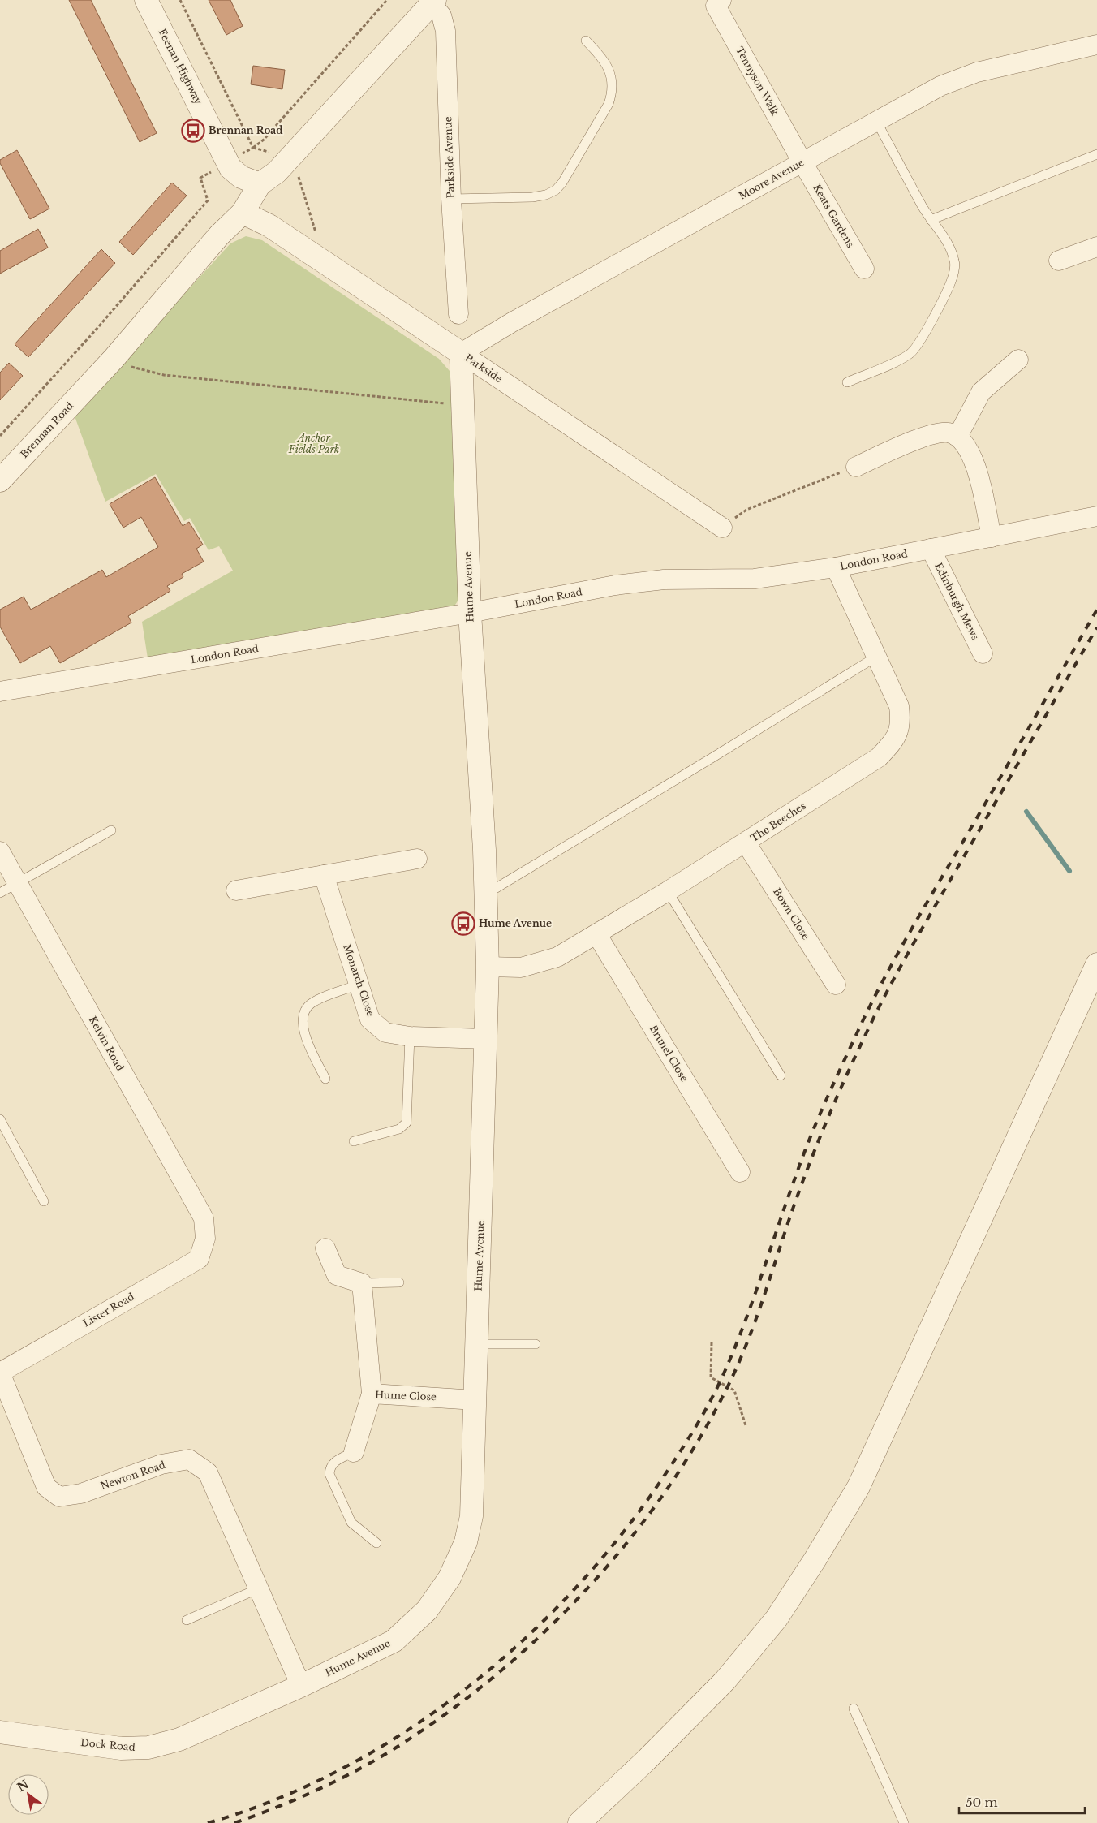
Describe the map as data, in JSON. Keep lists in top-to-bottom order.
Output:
{
  "streets": {
    "street": [
      "Feenan Highway",
      "Tennyson Walk",
      "Parkside Avenue",
      "Moore Avenue",
      "Keats Gardens",
      "Parkside",
      "Brennan Road",
      "London Road",
      "Hume Avenue",
      "Edinburgh Mews",
      "The Beeches",
      "Bown Close",
      "Monarch Close",
      "Kelvin Road",
      "Brunel Close",
      "Lister Road",
      "Hume Close",
      "Newton Road",
      "Dock Road"
    ]
  },
  "crossings": [
    ["Feenan Highway", "Brennan Road"],
    ["Tennyson Walk", "Moore Avenue"],
    ["Tennyson Walk", "Keats Gardens"],
    ["Parkside Avenue", "Brennan Road"],
    ["Moore Avenue", "Keats Gardens"],
    ["Moore Avenue", "Parkside"],
    ["Moore Avenue", "Hume Avenue"],
    ["Parkside", "Brennan Road"],
    ["Parkside", "Hume Avenue"],
    ["London Road", "Hume Avenue"],
    ["London Road", "Edinburgh Mews"],
    ["London Road", "The Beeches"],
    ["Hume Avenue", "The Beeches"],
    ["Hume Avenue", "Monarch Close"],
    ["Hume Avenue", "Hume Close"],
    ["Hume Avenue", "Newton Road"],
    ["Hume Avenue", "Dock Road"],
    ["The Beeches", "Bown Close"],
    ["The Beeches", "Brunel Close"],
    ["Kelvin Road", "Lister Road"],
    ["Lister Road", "Newton Road"],
    ["Newton Road", "Dock Road"]
  ],
  "parks": ["Anchor Fields Park"],
  "places": {
    "bus stop": ["Brennan Road", "Hume Avenue"]
  },
  "scale_bar": "50 m",
  "north": "top left"
}
